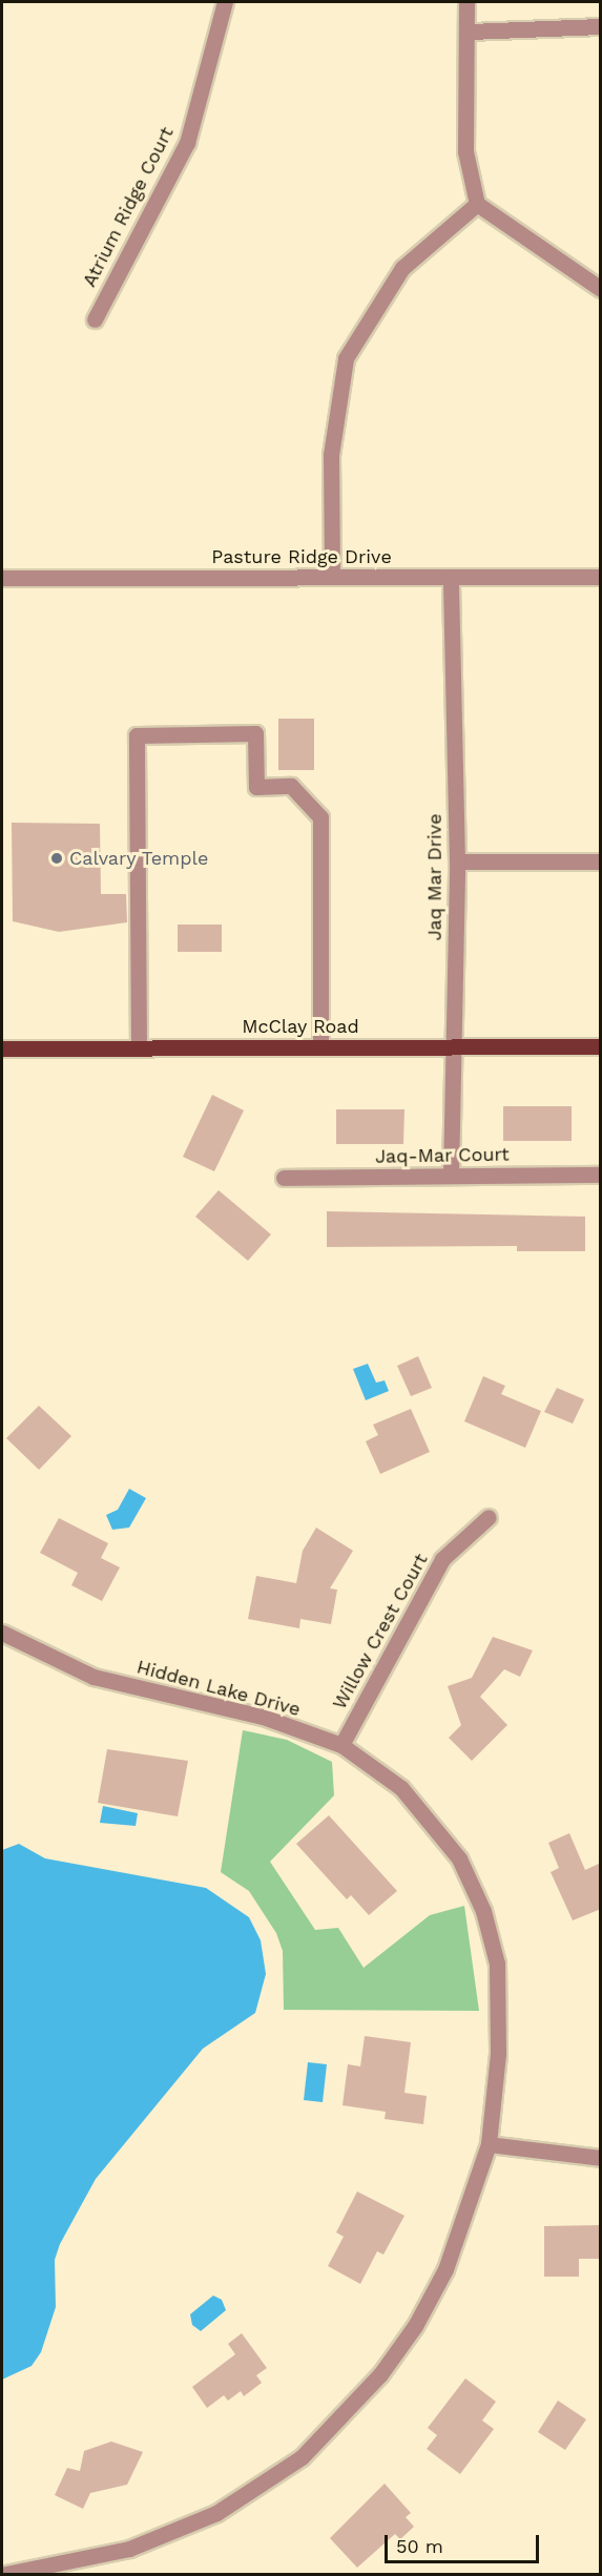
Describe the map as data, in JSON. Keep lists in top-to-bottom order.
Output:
{
  "streets": {
    "main road": ["McClay Road"],
    "street": [
      "Atrium Ridge Court",
      "Pasture Ridge Drive",
      "Jaq Mar Drive",
      "Jaq-Mar Court",
      "Willow Crest Court",
      "Hidden Lake Drive"
    ]
  },
  "crossings": [
    ["Pasture Ridge Drive", "Jaq Mar Drive"],
    ["Jaq Mar Drive", "McClay Road"],
    ["Jaq Mar Drive", "Jaq-Mar Court"],
    ["Willow Crest Court", "Hidden Lake Drive"]
  ],
  "places": ["Calvary Temple"],
  "scale_bar": "50 m"
}
